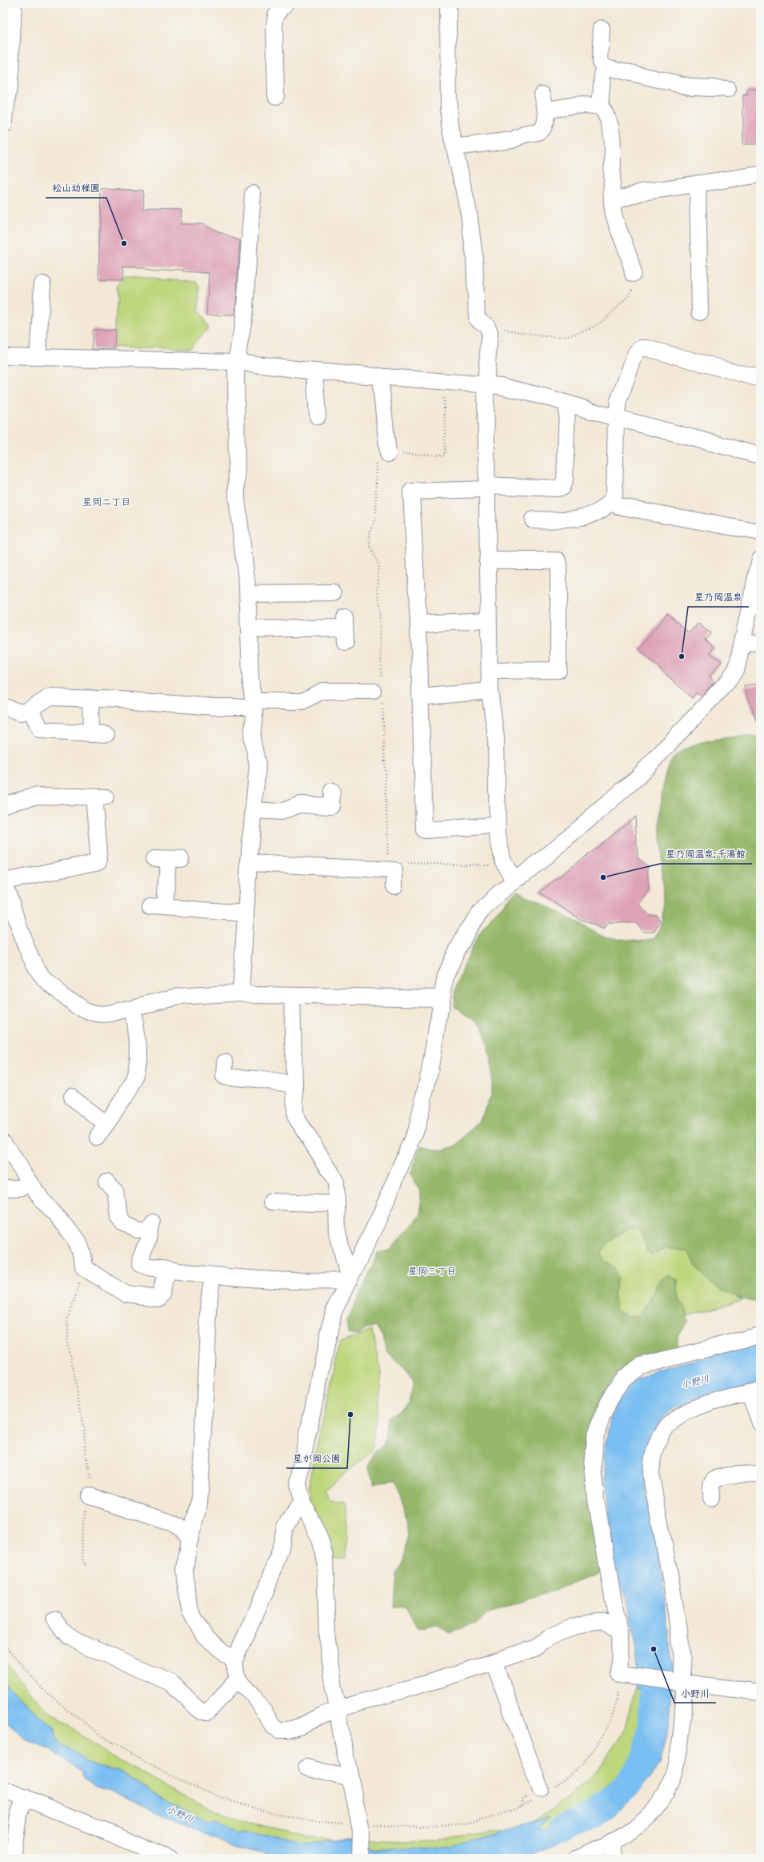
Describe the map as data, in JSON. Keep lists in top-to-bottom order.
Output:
{
  "districts": ["星岡二丁目", "星岡三丁目"],
  "water": ["小野川"],
  "places": [
    "松山幼稚園",
    "星乃岡温泉",
    "星乃岡温泉;千湯館",
    "星が岡公園",
    "小野川"
  ]
}
